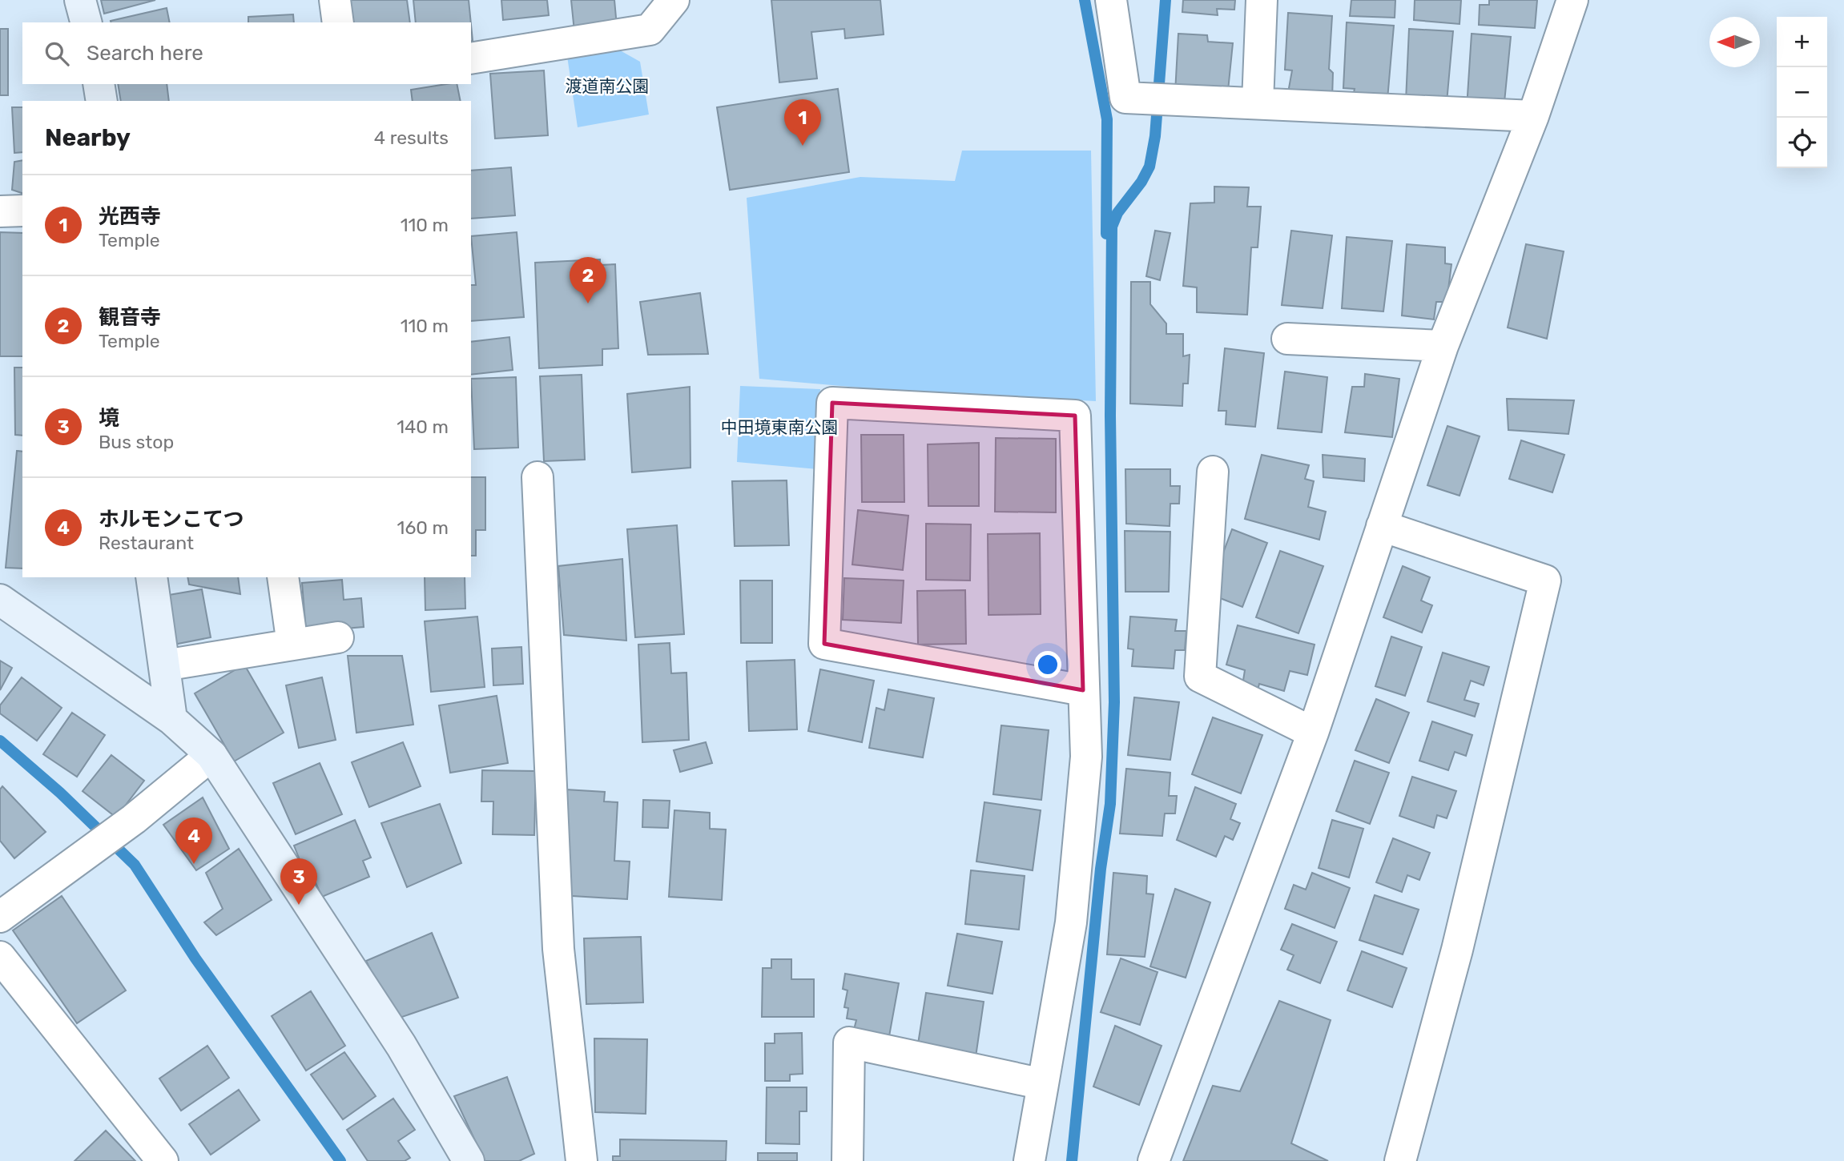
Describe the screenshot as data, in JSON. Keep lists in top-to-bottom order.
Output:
{
  "parks": ["渡道南公園", "中田境東南公園"],
  "north": "left",
  "page": {
    "map_buttons": ["+", "−"],
    "search": "Search here",
    "pins": [
      "1",
      "2",
      "4",
      "3"
    ],
    "heading": ["Nearby", "4 results"],
    "list": [
      {
        "mark": "1",
        "name": "光西寺",
        "note": "Temple",
        "value": "110 m"
      },
      {
        "mark": "2",
        "name": "観音寺",
        "note": "Temple",
        "value": "110 m"
      },
      {
        "mark": "3",
        "name": "境",
        "note": "Bus stop",
        "value": "140 m"
      },
      {
        "mark": "4",
        "name": "ホルモンこてつ",
        "note": "Restaurant",
        "value": "160 m"
      }
    ]
  }
}
